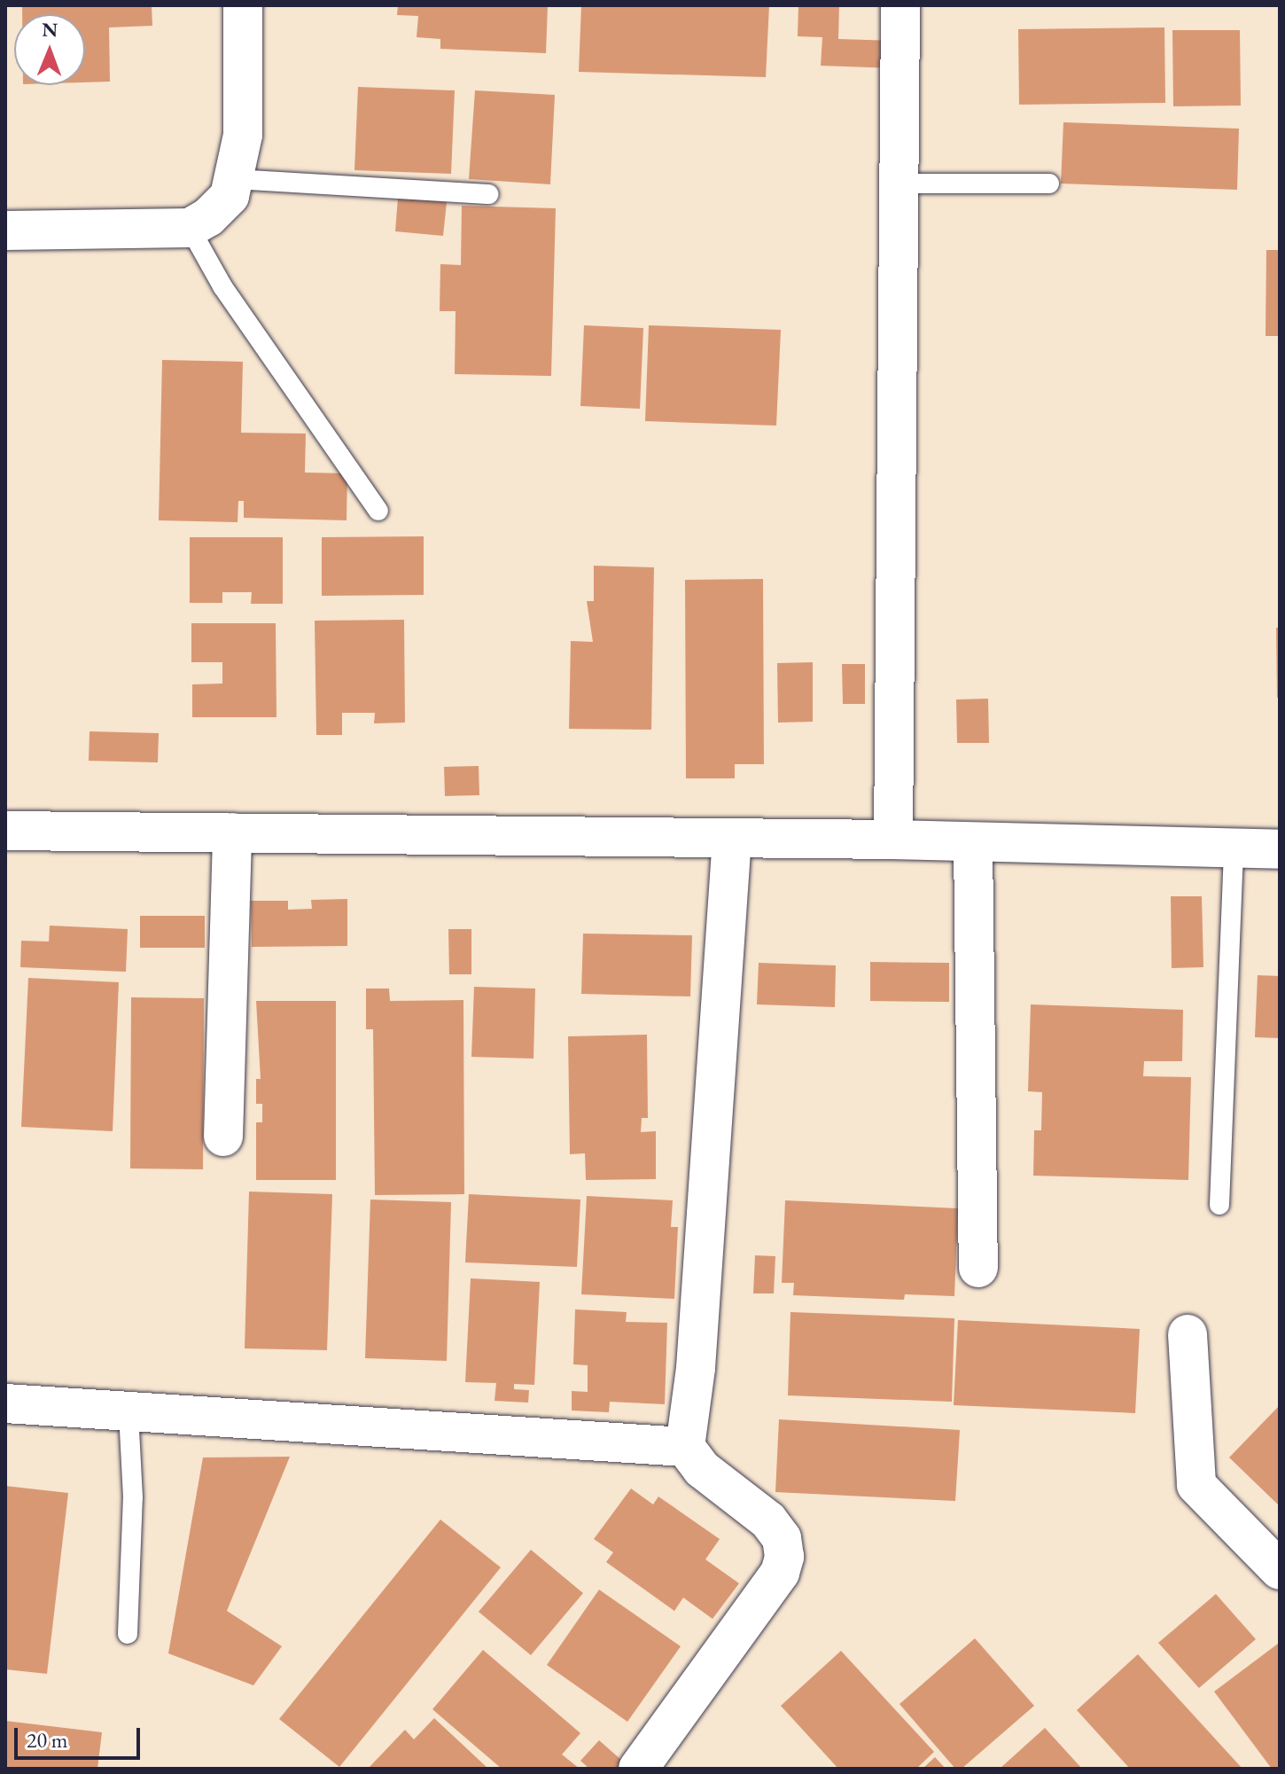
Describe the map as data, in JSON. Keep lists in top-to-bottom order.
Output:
{
  "scale_bar": "20 m",
  "north": "top"
}
